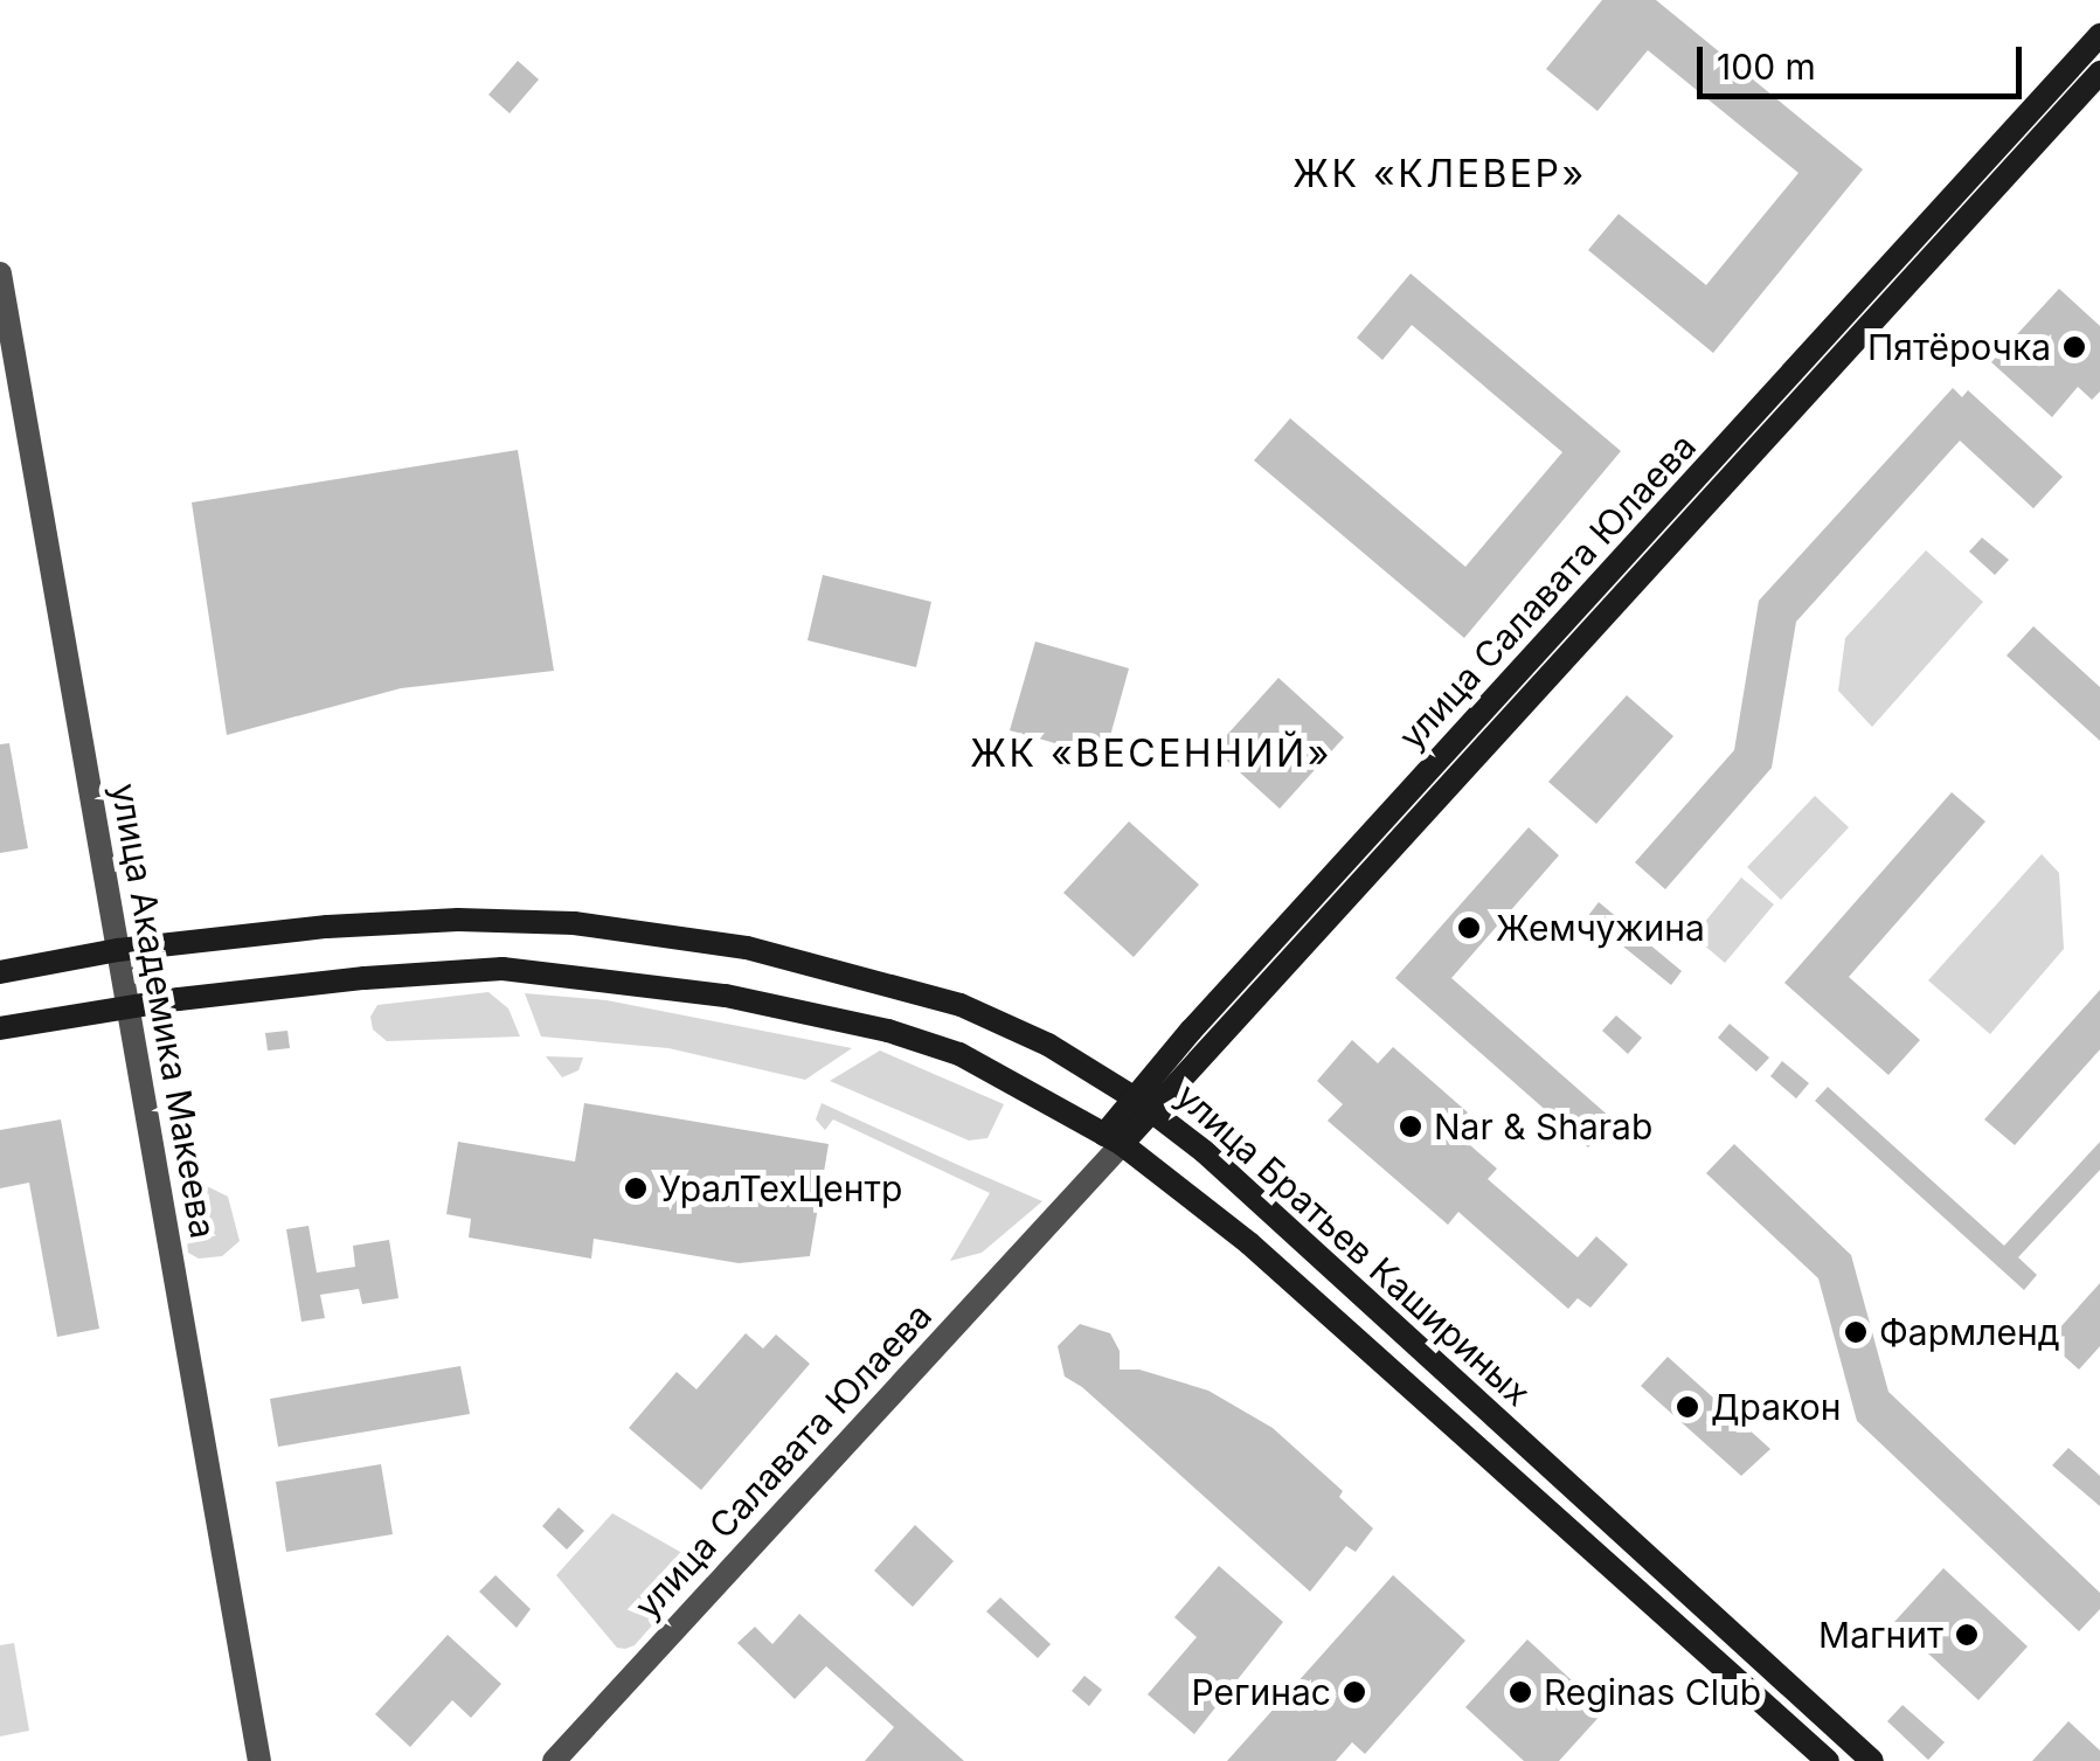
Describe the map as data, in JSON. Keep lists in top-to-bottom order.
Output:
{
  "streets": {
    "main road": ["улица Салавата Юлаева", "улица Братьев Кашириных"],
    "street": ["улица Академика Макеева"]
  },
  "crossings": [
    ["улица Салавата Юлаева", "улица Братьев Кашириных"],
    ["улица Академика Макеева", "улица Братьев Кашириных"]
  ],
  "districts": ["ЖК «КЛЕВЕР»", "ЖК «ВЕСЕННИЙ»"],
  "places": [
    "Пятёрочка",
    "Жемчужина",
    "Nar & Sharab",
    "УралТехЦентр",
    "Фармленд",
    "Дракон",
    "Магнит",
    "Регинас",
    "Reginas Club"
  ],
  "scale_bar": "100 m"
}
